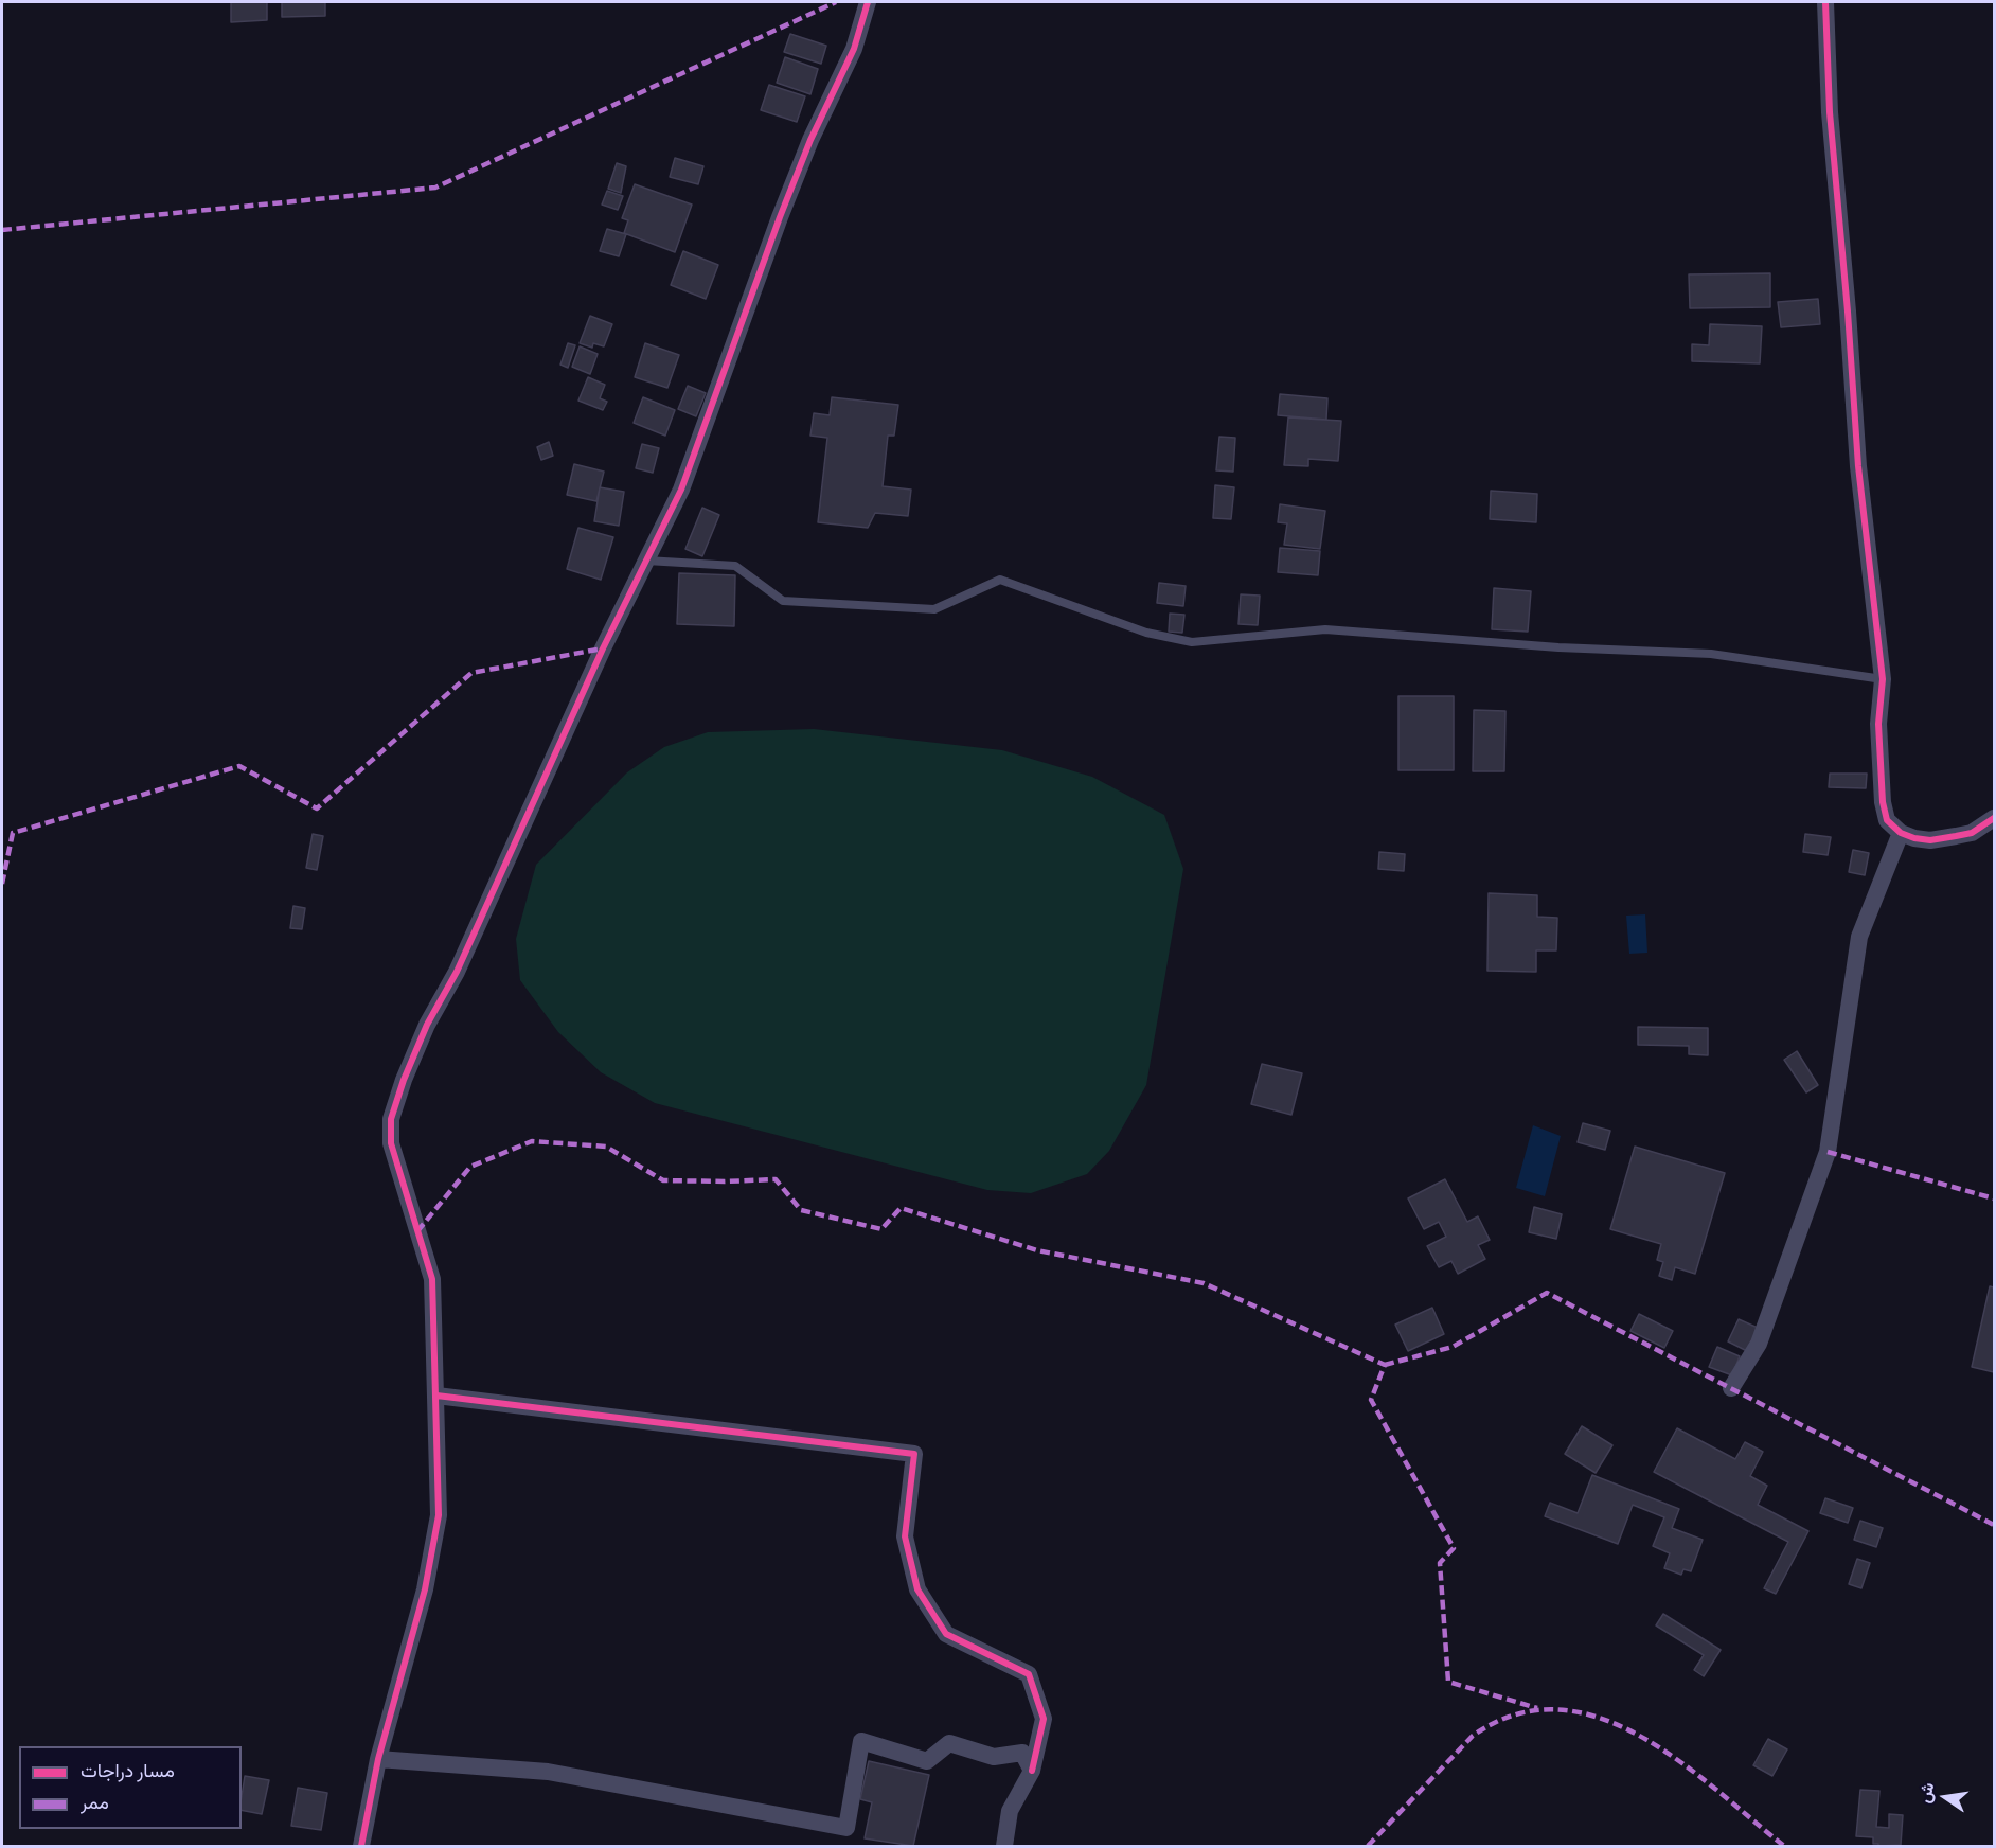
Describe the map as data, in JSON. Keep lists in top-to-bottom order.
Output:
{
  "legend": ["مسار دراجات", "ممر"],
  "north": "left"
}
